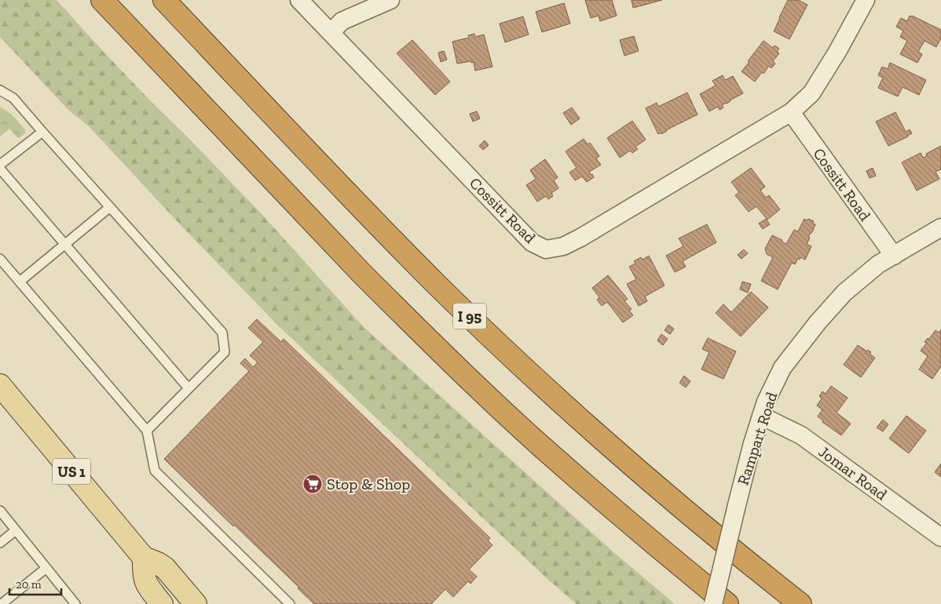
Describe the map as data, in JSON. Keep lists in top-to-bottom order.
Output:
{
  "streets": {
    "highway": ["I 95"],
    "main road": ["US 1"],
    "street": ["Cossitt Road", "Rampart Road", "Jomar Road"]
  },
  "crossings": [
    ["Cossitt Road", "Rampart Road"],
    ["Rampart Road", "Jomar Road"]
  ],
  "places": {
    "supermarket": ["Stop & Shop"]
  },
  "scale_bar": "20 m"
}
